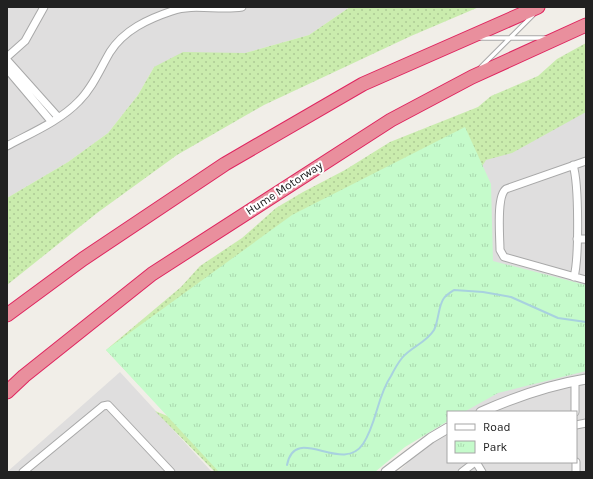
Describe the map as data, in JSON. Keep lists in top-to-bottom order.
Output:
{
  "streets": {
    "highway": ["Hume Motorway"]
  },
  "legend": ["Road", "Park"]
}
